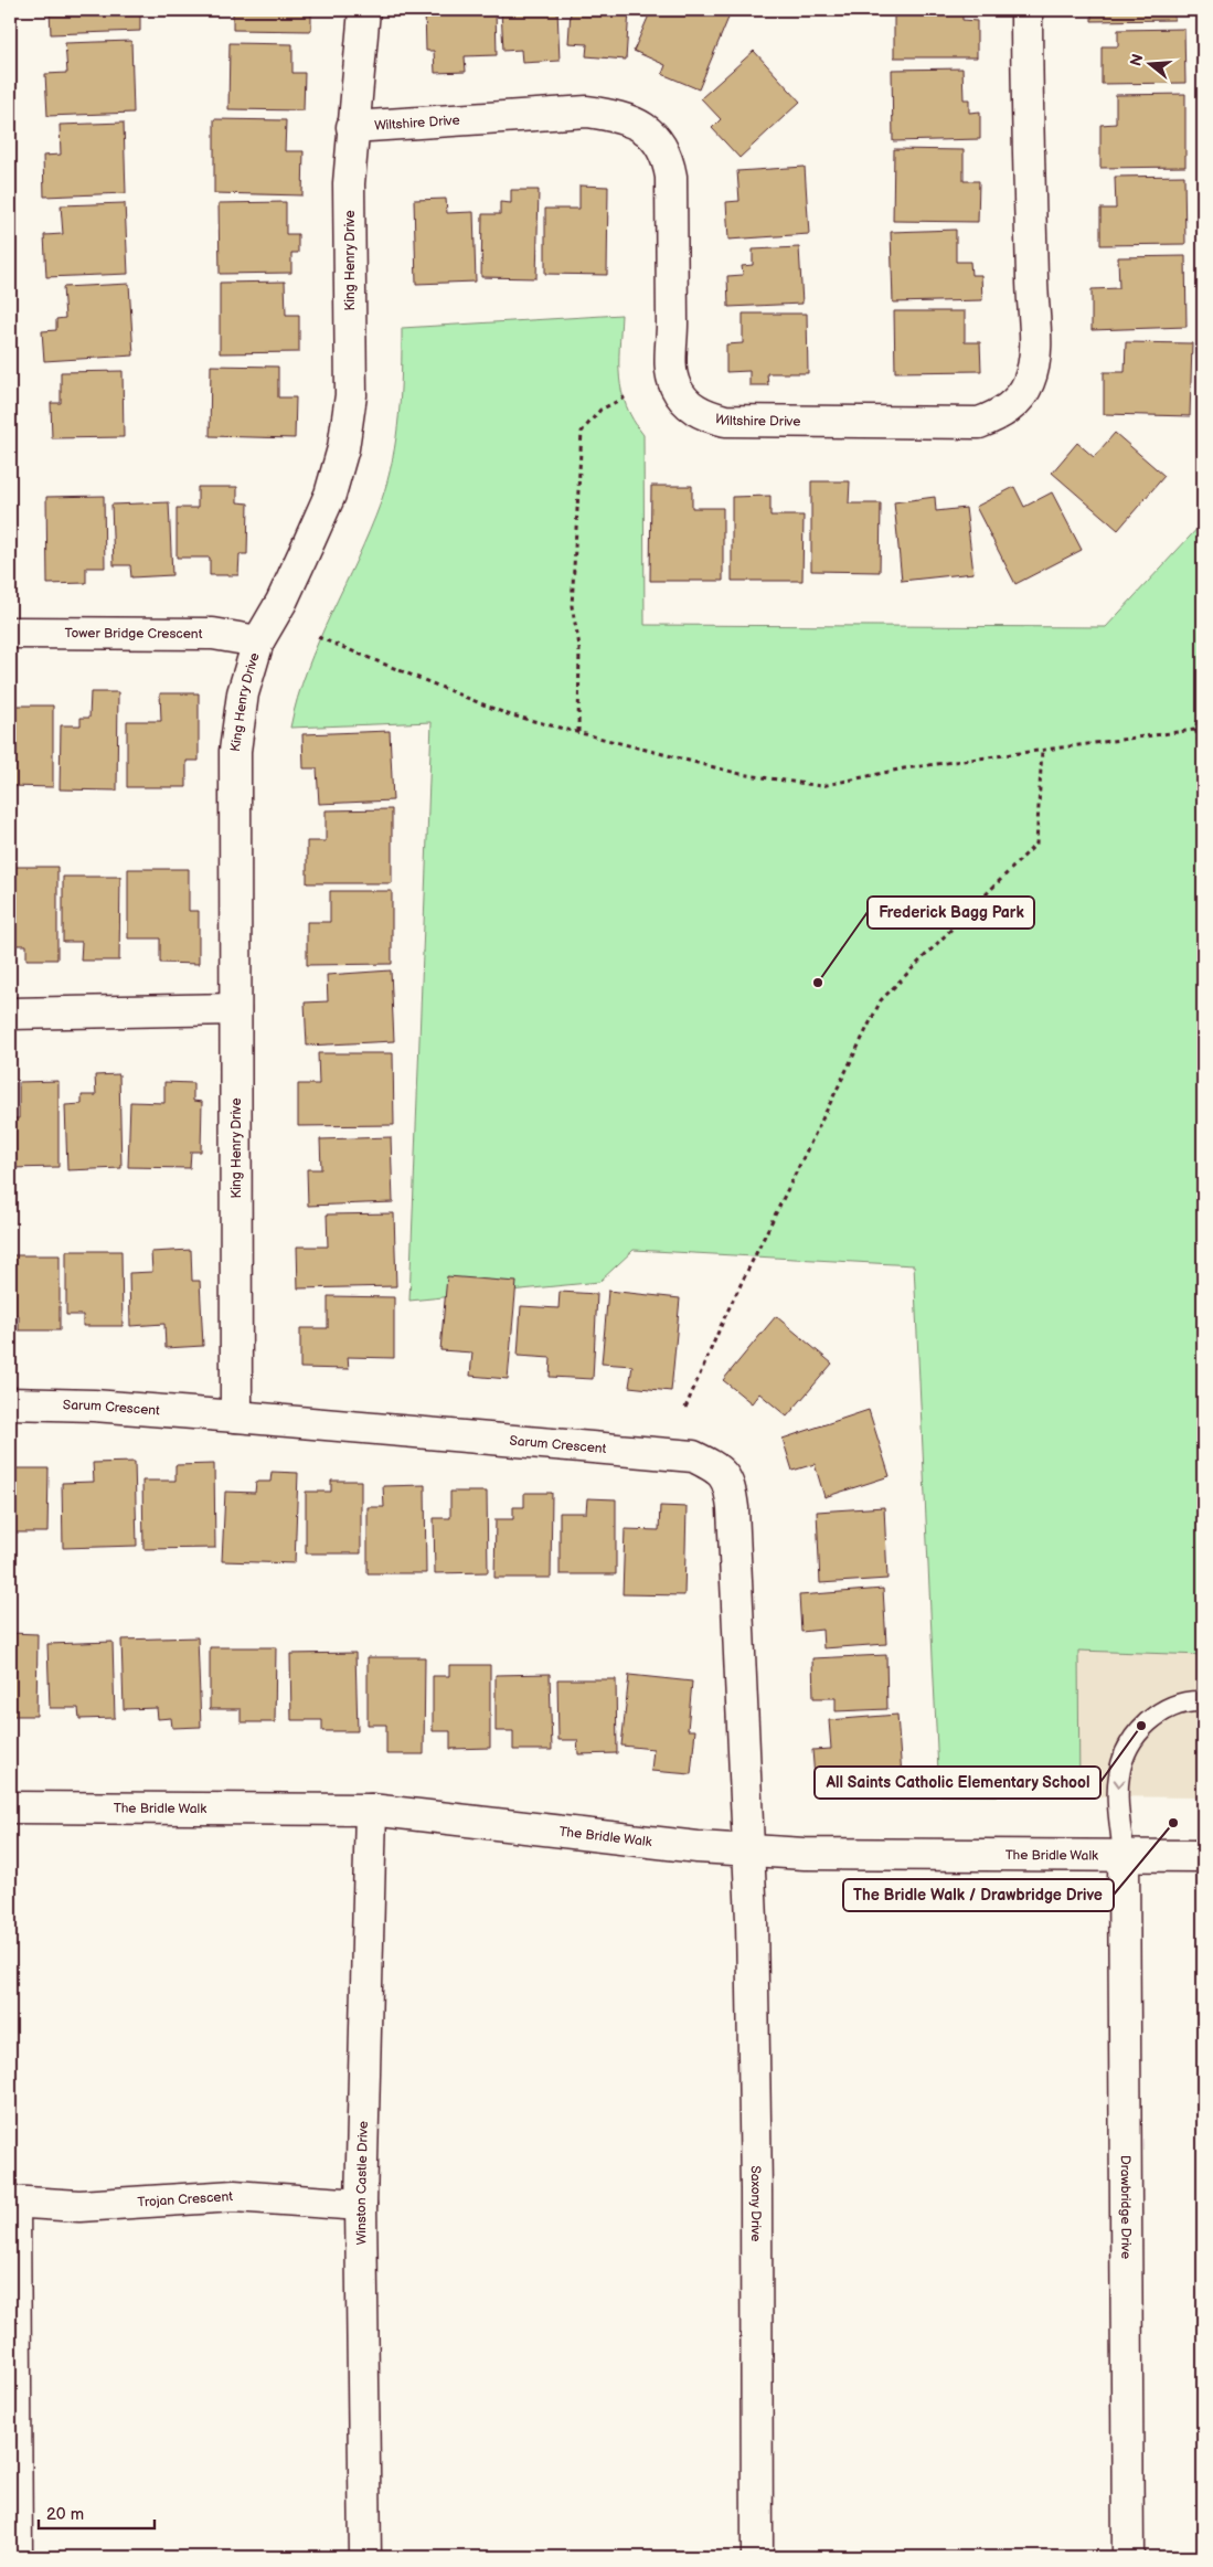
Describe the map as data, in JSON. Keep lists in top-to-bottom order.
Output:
{
  "streets": {
    "street": [
      "Wiltshire Drive",
      "King Henry Drive",
      "Tower Bridge Crescent",
      "Sarum Crescent",
      "The Bridle Walk",
      "Winston Castle Drive",
      "Trojan Crescent",
      "Saxony Drive",
      "Drawbridge Drive"
    ]
  },
  "crossings": [
    ["Wiltshire Drive", "King Henry Drive"],
    ["King Henry Drive", "Tower Bridge Crescent"],
    ["King Henry Drive", "Sarum Crescent"],
    ["Sarum Crescent", "The Bridle Walk"],
    ["Sarum Crescent", "Saxony Drive"],
    ["The Bridle Walk", "Winston Castle Drive"],
    ["The Bridle Walk", "Saxony Drive"],
    ["The Bridle Walk", "Drawbridge Drive"],
    ["Winston Castle Drive", "Trojan Crescent"]
  ],
  "places": ["Frederick Bagg Park", "All Saints Catholic Elementary School", "The Bridle Walk / Drawbridge Drive"],
  "scale_bar": "20 m",
  "north": "left"
}
